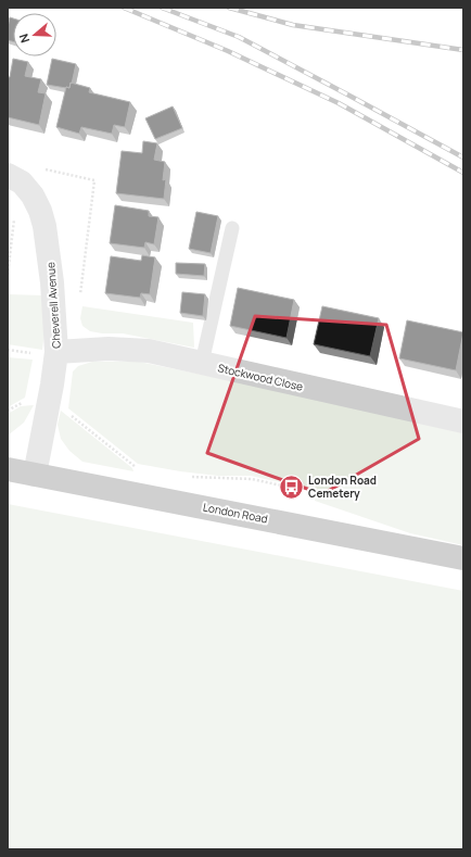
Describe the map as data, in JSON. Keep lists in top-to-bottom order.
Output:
{
  "streets": {
    "highway": ["London Road"],
    "street": ["Cheverell Avenue", "Stockwood Close"]
  },
  "crossings": [
    ["Cheverell Avenue", "Stockwood Close"],
    ["Cheverell Avenue", "London Road"]
  ],
  "places": {
    "bus stop": ["London Road Cemetery"]
  },
  "north": "left"
}
